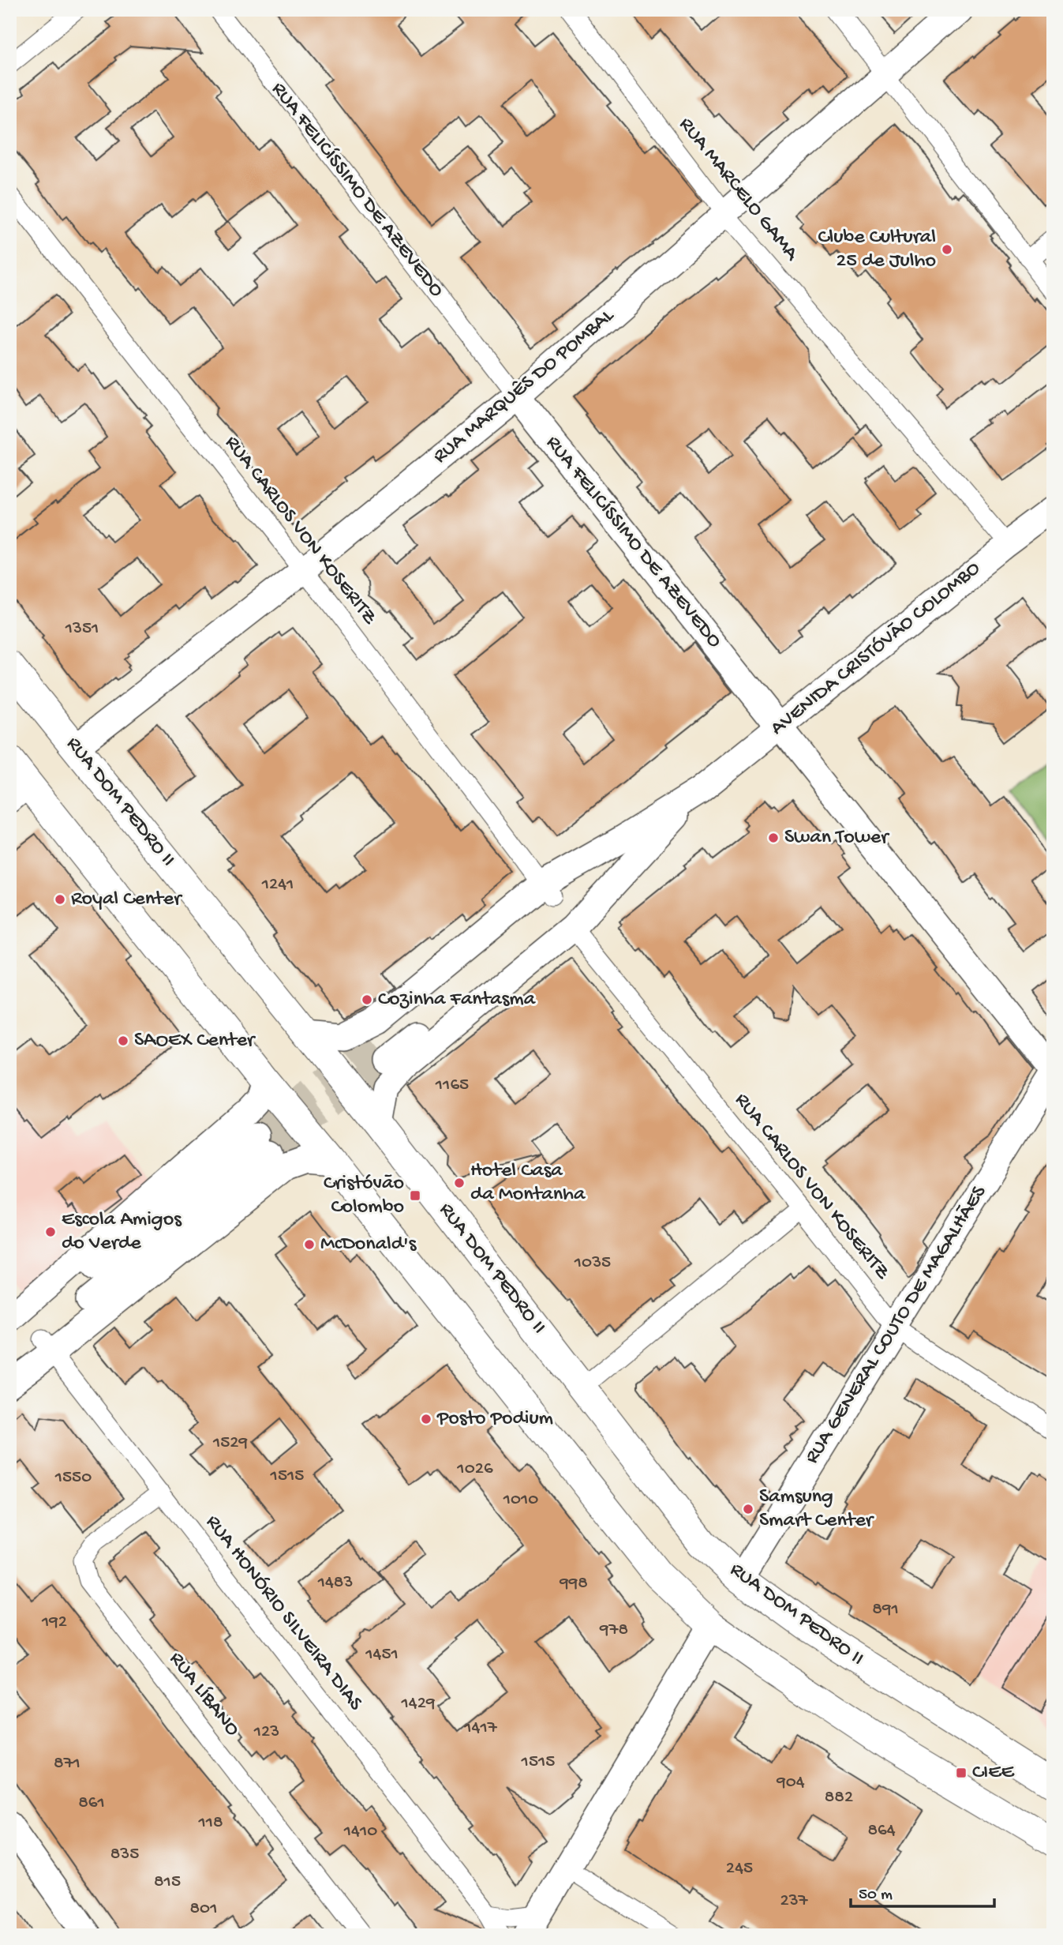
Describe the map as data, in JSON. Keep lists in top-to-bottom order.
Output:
{
  "streets": {
    "main road": [
      "RUA FELICÍSSIMO DE AZEVEDO",
      "RUA MARQUÊS DO POMBAL",
      "AVENIDA CRISTÓVÃO COLOMBO",
      "RUA DOM PEDRO II",
      "RUA GENERAL COUTO DE MAGALHÃES"
    ],
    "street": [
      "RUA MARCELO GAMA",
      "RUA CARLOS VON KOSERITZ",
      "RUA HONÓRIO SILVEIRA DIAS",
      "RUA LÍBANO"
    ]
  },
  "crossings": [
    ["RUA MARCELO GAMA", "RUA MARQUÊS DO POMBAL"],
    ["RUA MARCELO GAMA", "AVENIDA CRISTÓVÃO COLOMBO"],
    ["RUA FELICÍSSIMO DE AZEVEDO", "RUA MARQUÊS DO POMBAL"],
    ["RUA FELICÍSSIMO DE AZEVEDO", "AVENIDA CRISTÓVÃO COLOMBO"],
    ["RUA FELICÍSSIMO DE AZEVEDO", "RUA GENERAL COUTO DE MAGALHÃES"],
    ["RUA MARQUÊS DO POMBAL", "RUA CARLOS VON KOSERITZ"],
    ["RUA MARQUÊS DO POMBAL", "RUA DOM PEDRO II"],
    ["RUA CARLOS VON KOSERITZ", "AVENIDA CRISTÓVÃO COLOMBO"],
    ["RUA CARLOS VON KOSERITZ", "RUA GENERAL COUTO DE MAGALHÃES"],
    ["AVENIDA CRISTÓVÃO COLOMBO", "RUA DOM PEDRO II"],
    ["RUA DOM PEDRO II", "RUA GENERAL COUTO DE MAGALHÃES"],
    ["RUA HONÓRIO SILVEIRA DIAS", "RUA LÍBANO"]
  ],
  "places": {
    "other": [
      "Clube Cultural 25 de Julho",
      "Swan Tower",
      "Royal Center",
      "Cozinha Fantasma",
      "SAOEX Center",
      "Hotel Casa da Montanha",
      "Escola Amigos do Verde",
      "McDonald's",
      "Posto Podium",
      "Samsung Smart Center"
    ],
    "transit": ["Cristóvão Colombo", "CIEE"]
  },
  "house_numbers": [
    "1351",
    "1241",
    "1165",
    "1035",
    "1529",
    "1026",
    "1515",
    "1550",
    "1010",
    "1483",
    "998",
    "891",
    "192",
    "978",
    "1451",
    "1429",
    "1417",
    "123",
    "1515",
    "871",
    "904",
    "882",
    "861",
    "118",
    "864",
    "1410",
    "835",
    "245",
    "815",
    "237",
    "801"
  ],
  "scale_bar": "50 m"
}
